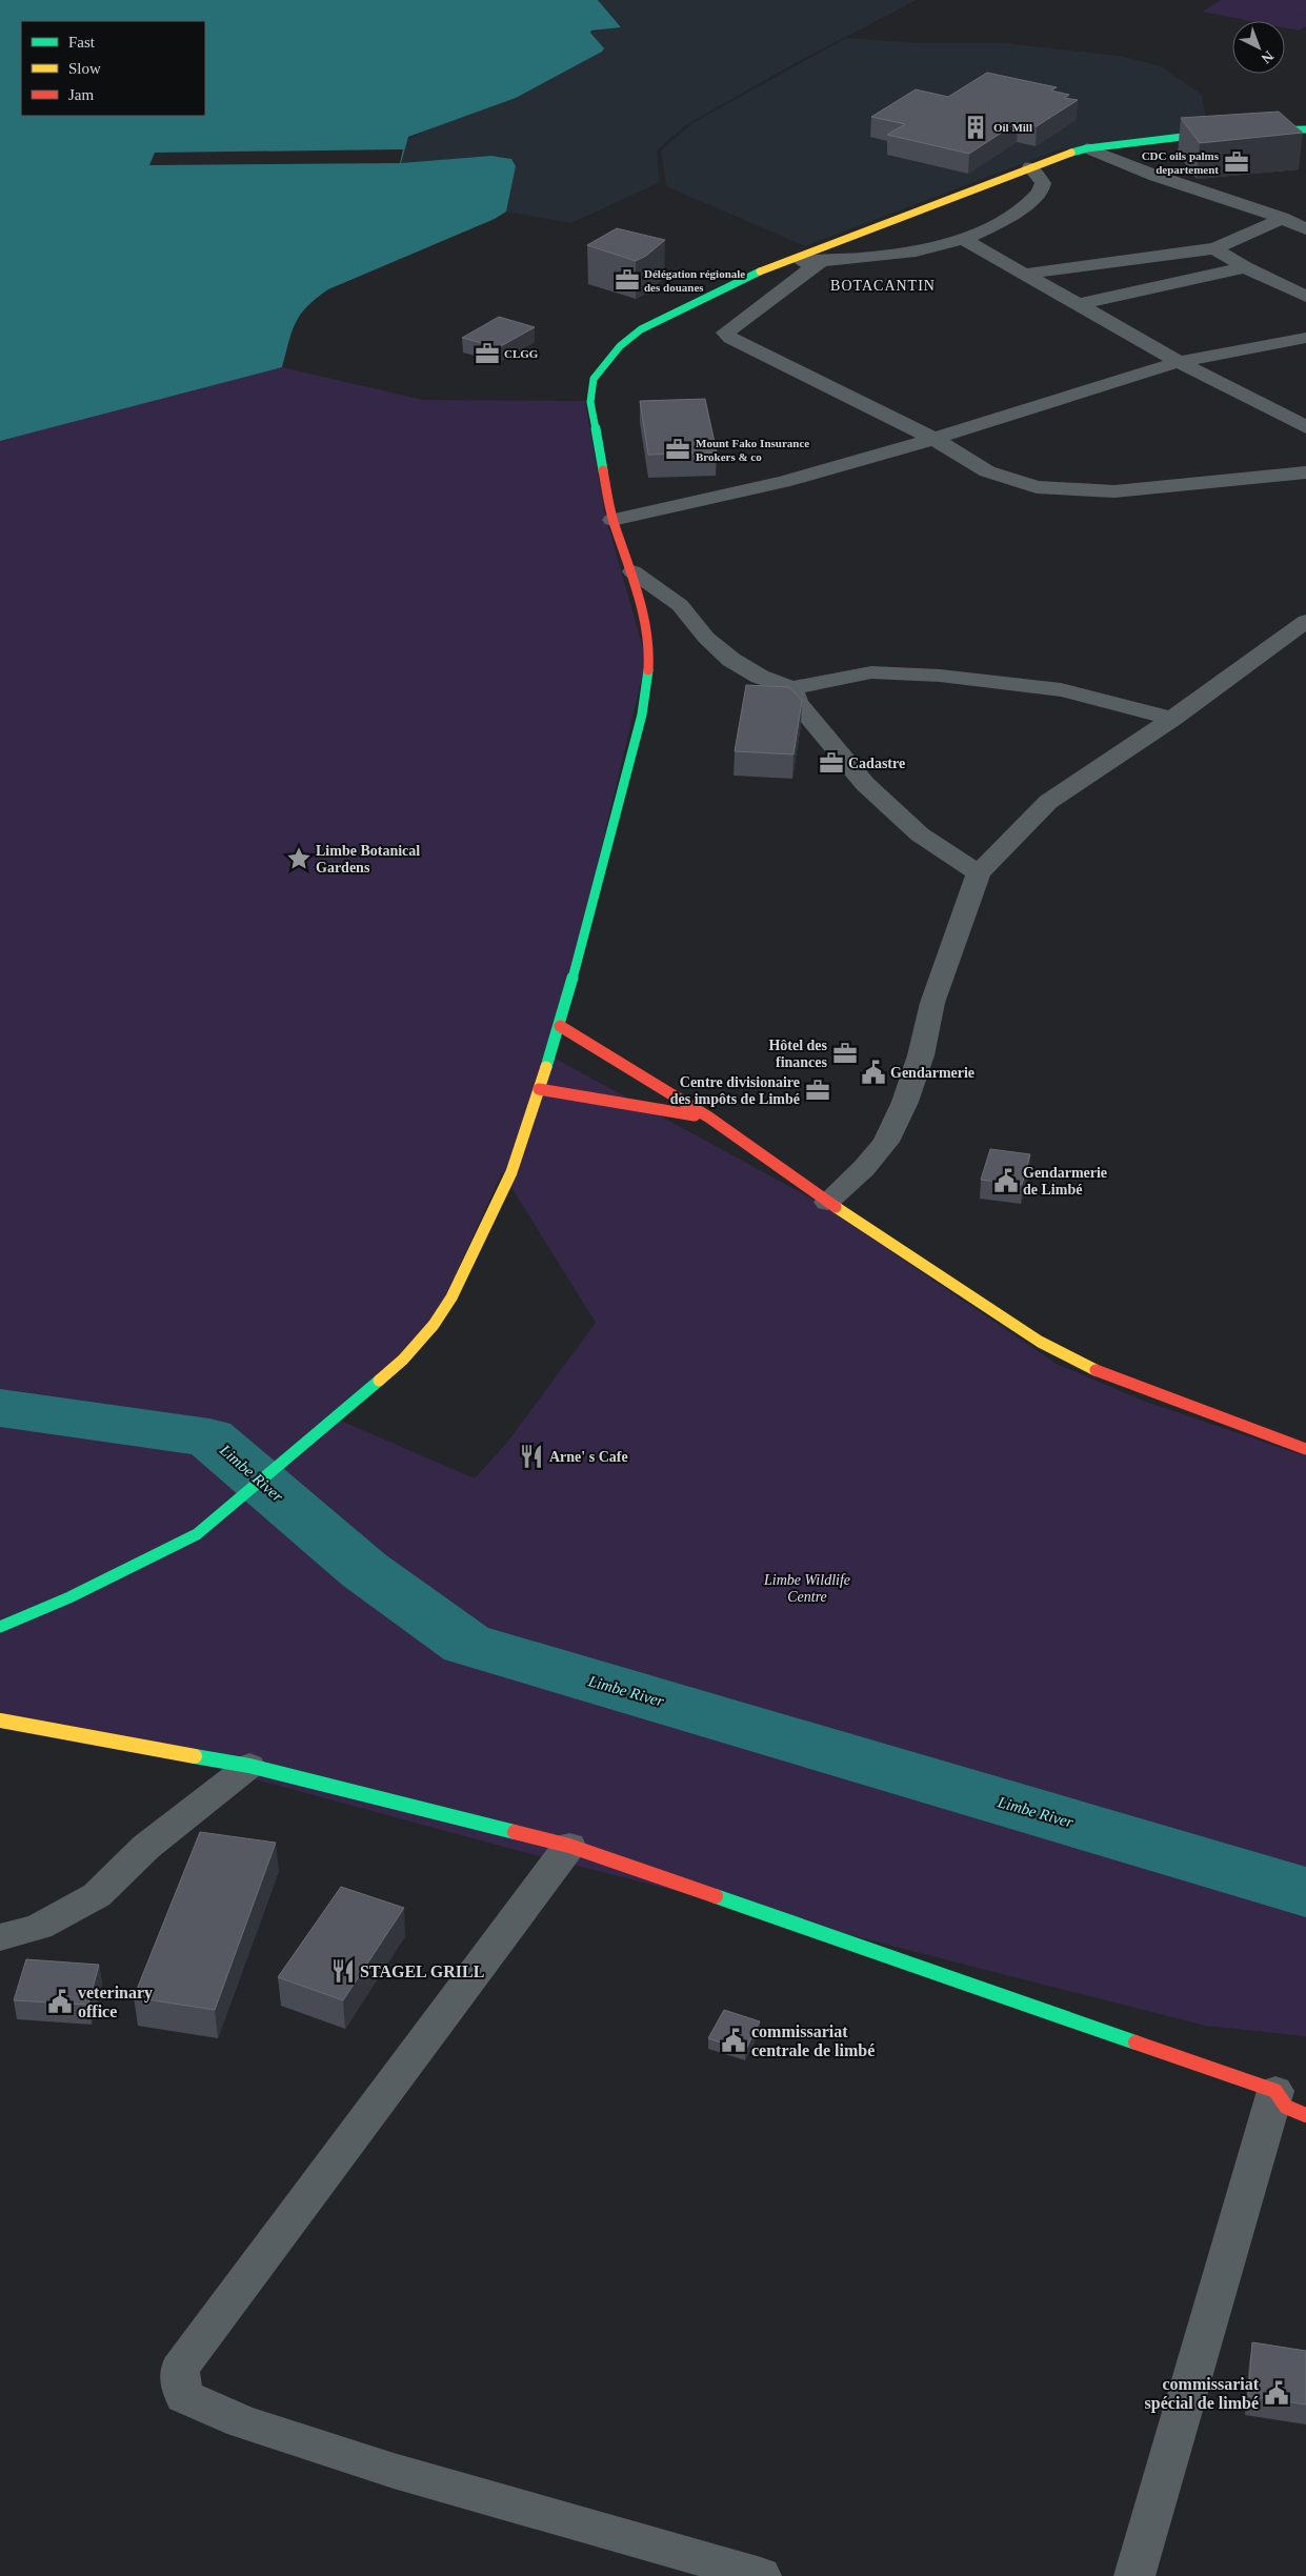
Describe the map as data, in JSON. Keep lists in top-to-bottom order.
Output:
{
  "districts": ["BOTACANTIN"],
  "water": ["Limbe River"],
  "parks": ["Limbe Wildlife Centre"],
  "places": {
    "building": ["Oil Mill"],
    "office": [
      "CDC oils palms departement",
      "Délégation régionale des douanes",
      "CLGG",
      "Mount Fako Insurance Brokers & co",
      "Cadastre",
      "Hôtel des finances",
      "Centre divisionaire des impôts de Limbé"
    ],
    "place": ["Limbe Botanical Gardens"],
    "public building": [
      "Gendarmerie",
      "Gendarmerie de Limbé",
      "veterinary office",
      "commissariat centrale de limbé",
      "commissariat spécial de limbé"
    ],
    "restaurant": ["Arne' s Cafe", "STAGEL GRILL"]
  },
  "legend": ["Fast", "Slow", "Jam"],
  "north": "bottom right"
}
